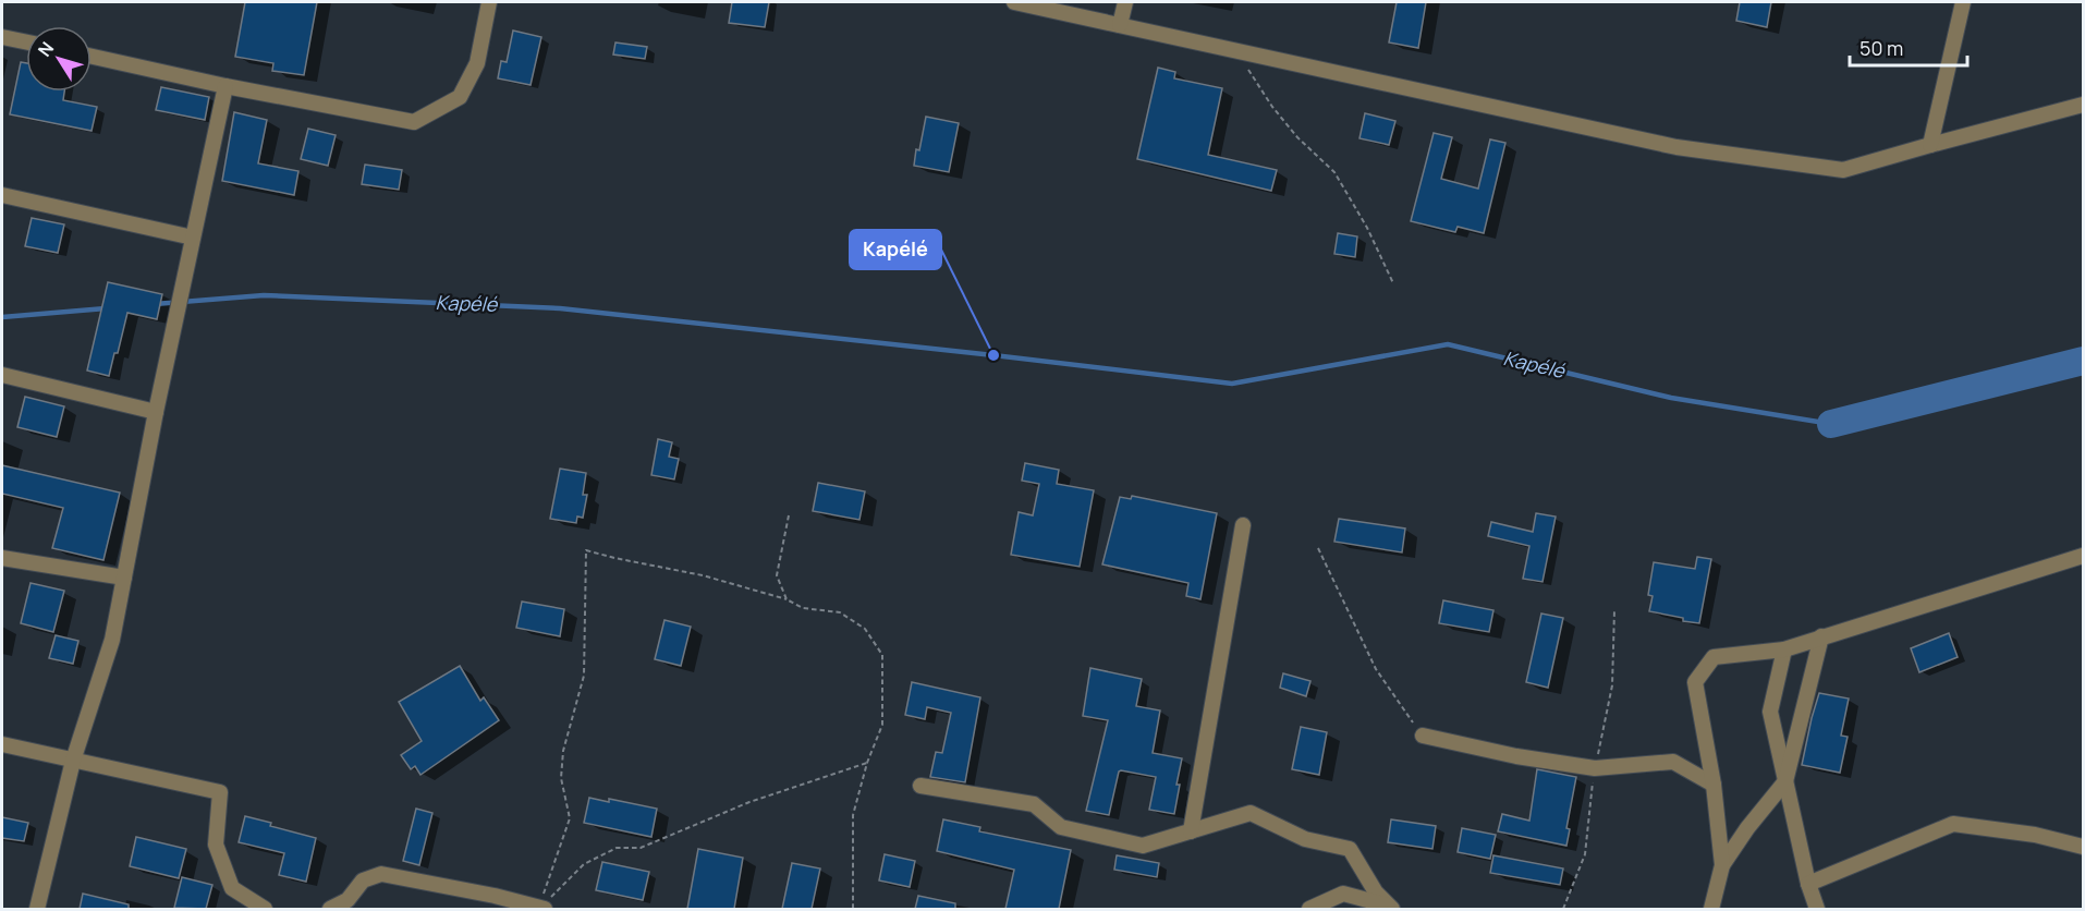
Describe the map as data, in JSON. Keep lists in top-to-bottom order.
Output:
{
  "water": ["Kapélé"],
  "places": ["Kapélé"],
  "scale_bar": "50 m",
  "north": "top left"
}
